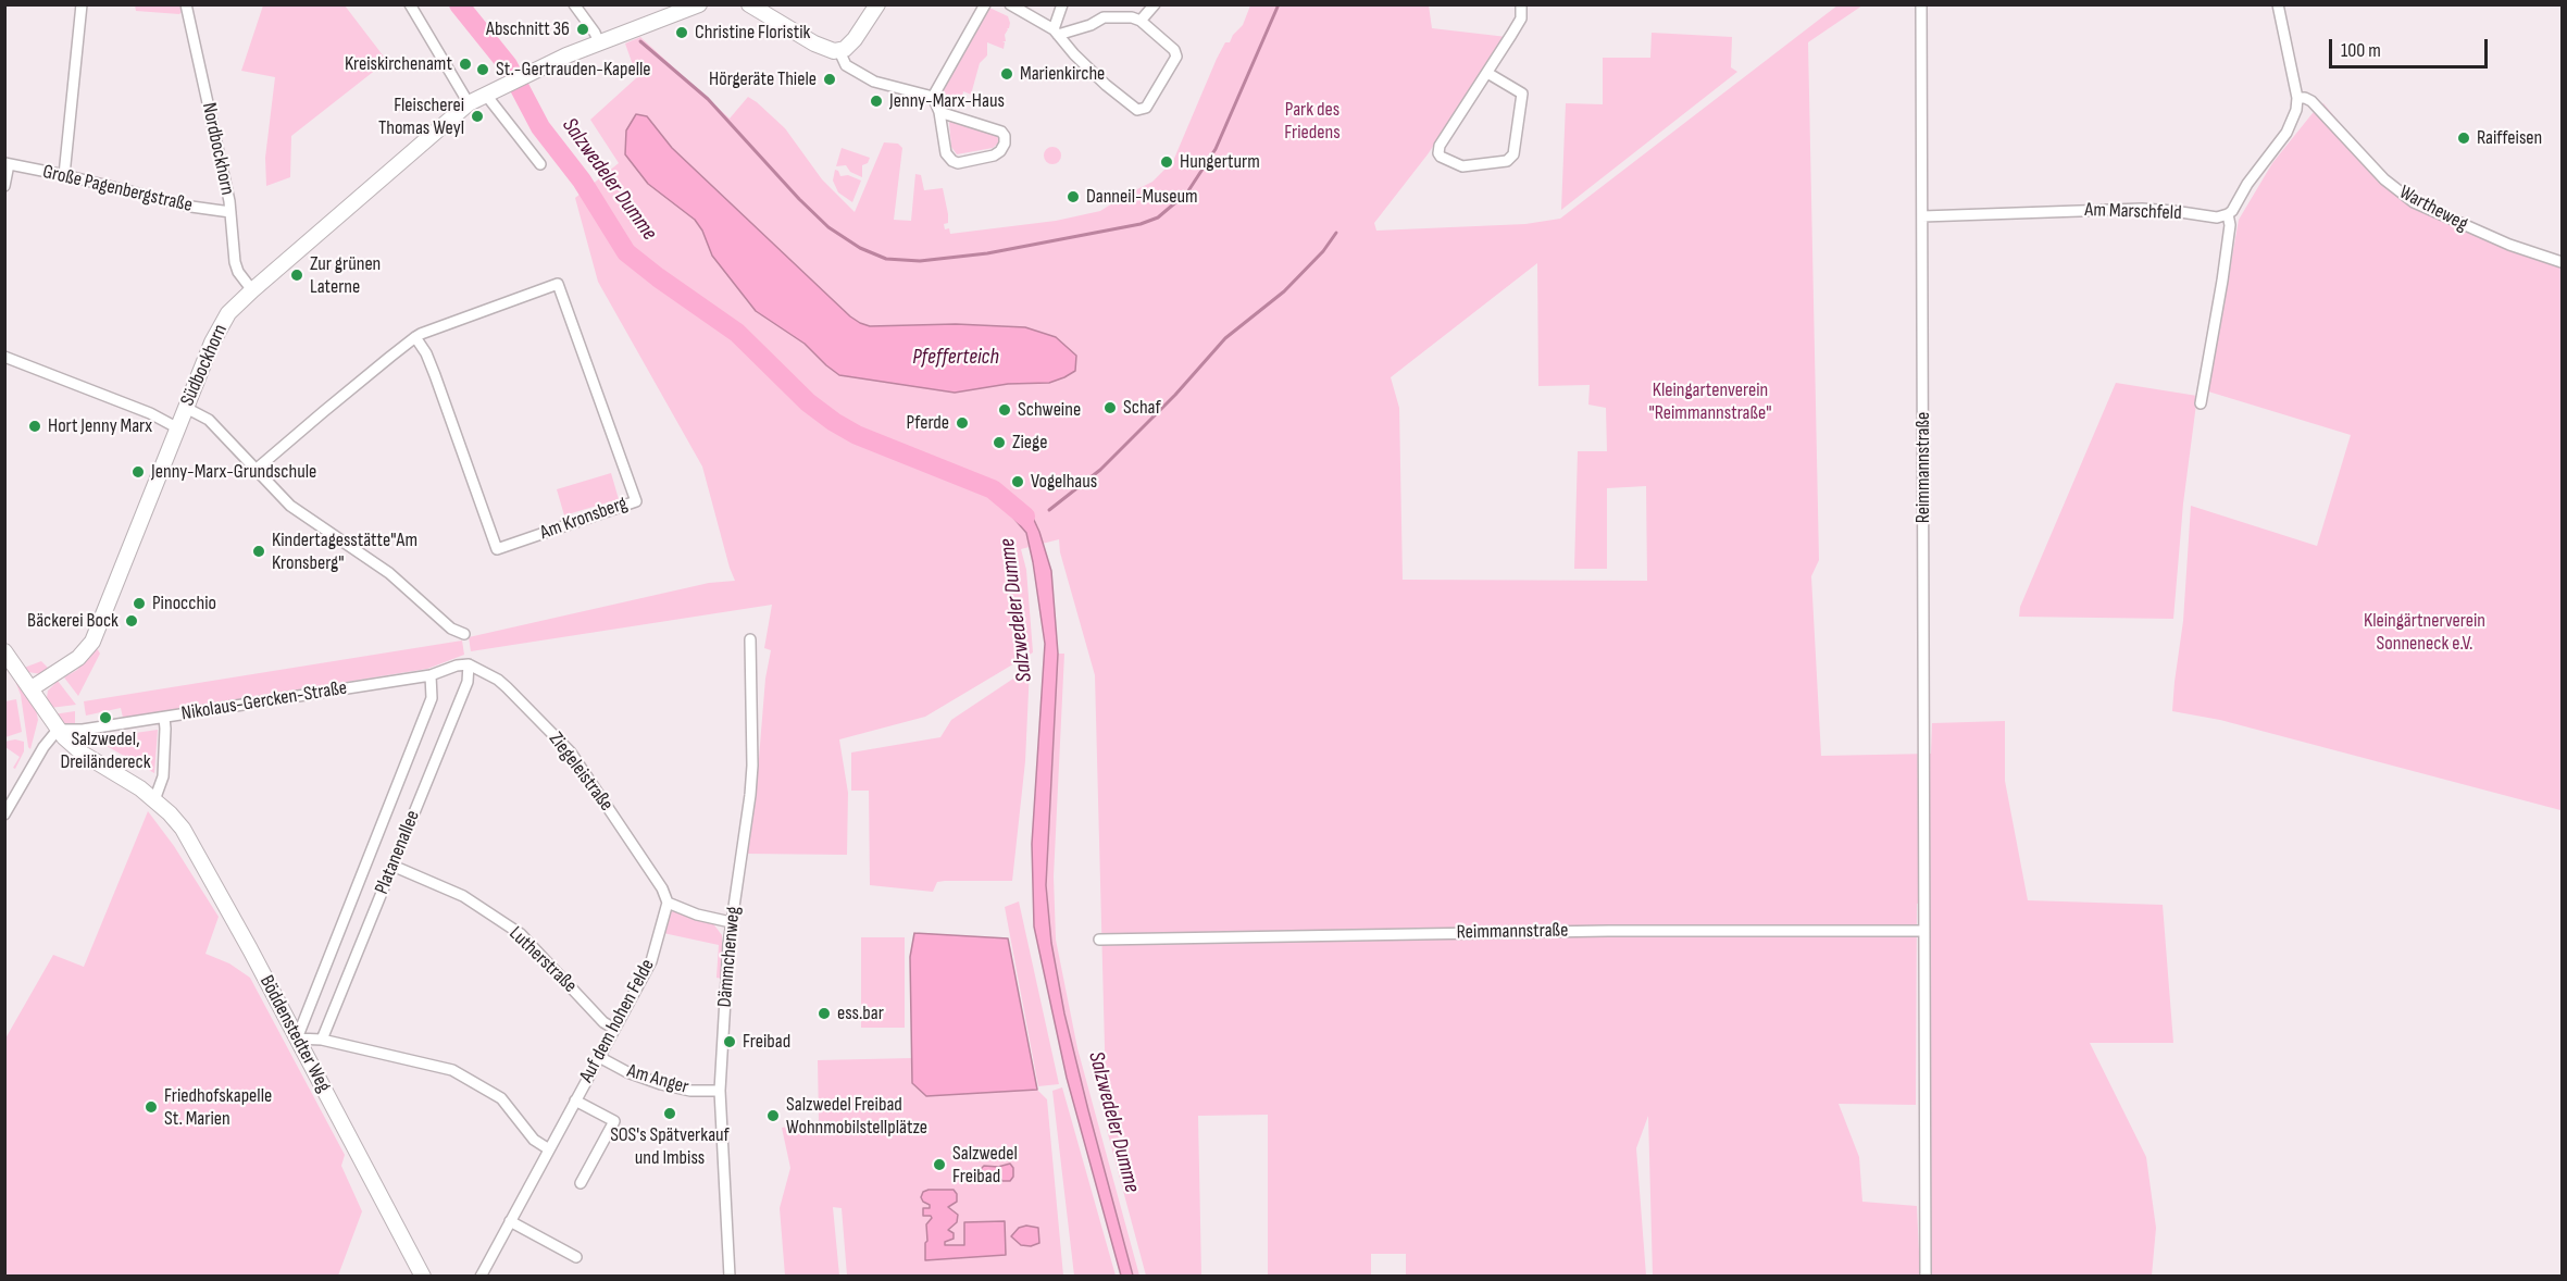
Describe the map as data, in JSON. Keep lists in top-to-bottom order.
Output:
{
  "streets": {
    "street": [
      "Nordbockhorn",
      "Große Pagenbergstraße",
      "Wartheweg",
      "Am Marschfeld",
      "Südbockhorn",
      "Reimmannstraße",
      "Am Kronsberg",
      "Nikolaus-Gercken-Straße",
      "Ziegeleistraße",
      "Platanenallee",
      "Dämmchenweg",
      "Lutherstraße",
      "Auf dem hohen Felde",
      "Böddenstedter Weg",
      "Am Anger"
    ]
  },
  "crossings": [
    ["Nordbockhorn", "Große Pagenbergstraße"],
    ["Nordbockhorn", "Südbockhorn"],
    ["Am Marschfeld", "Reimmannstraße"],
    ["Südbockhorn", "Böddenstedter Weg"],
    ["Nikolaus-Gercken-Straße", "Ziegeleistraße"],
    ["Nikolaus-Gercken-Straße", "Platanenallee"],
    ["Nikolaus-Gercken-Straße", "Böddenstedter Weg"],
    ["Ziegeleistraße", "Platanenallee"],
    ["Ziegeleistraße", "Auf dem hohen Felde"],
    ["Platanenallee", "Lutherstraße"],
    ["Platanenallee", "Böddenstedter Weg"],
    ["Dämmchenweg", "Am Anger"],
    ["Lutherstraße", "Auf dem hohen Felde"],
    ["Auf dem hohen Felde", "Am Anger"]
  ],
  "water": ["Salzwedeler Dumme", "Pfefferteich"],
  "parks": ["Park des Friedens", "Kleingartenverein \"Reimmannstraße\"", "Kleingärtnerverein Sonneneck e.V."],
  "places": [
    "Abschnitt 36",
    "Christine Floristik",
    "Kreiskirchenamt",
    "St.-Gertrauden-Kapelle",
    "Marienkirche",
    "Hörgeräte Thiele",
    "Jenny-Marx-Haus",
    "Fleischerei Thomas Weyl",
    "Raiffeisen",
    "Hungerturm",
    "Danneil-Museum",
    "Zur grünen Laterne",
    "Schaf",
    "Schweine",
    "Pferde",
    "Hort Jenny Marx",
    "Ziege",
    "Jenny-Marx-Grundschule",
    "Vogelhaus",
    "Kindertagesstätte\"Am Kronsberg\"",
    "Pinocchio",
    "Bäckerei Bock",
    "Salzwedel, Dreiländereck",
    "ess.bar",
    "Freibad",
    "Friedhofskapelle St. Marien",
    "SOS's Spätverkauf und Imbiss",
    "Salzwedel Freibad Wohnmobilstellplätze",
    "Salzwedel Freibad"
  ],
  "scale_bar": "100 m"
}
